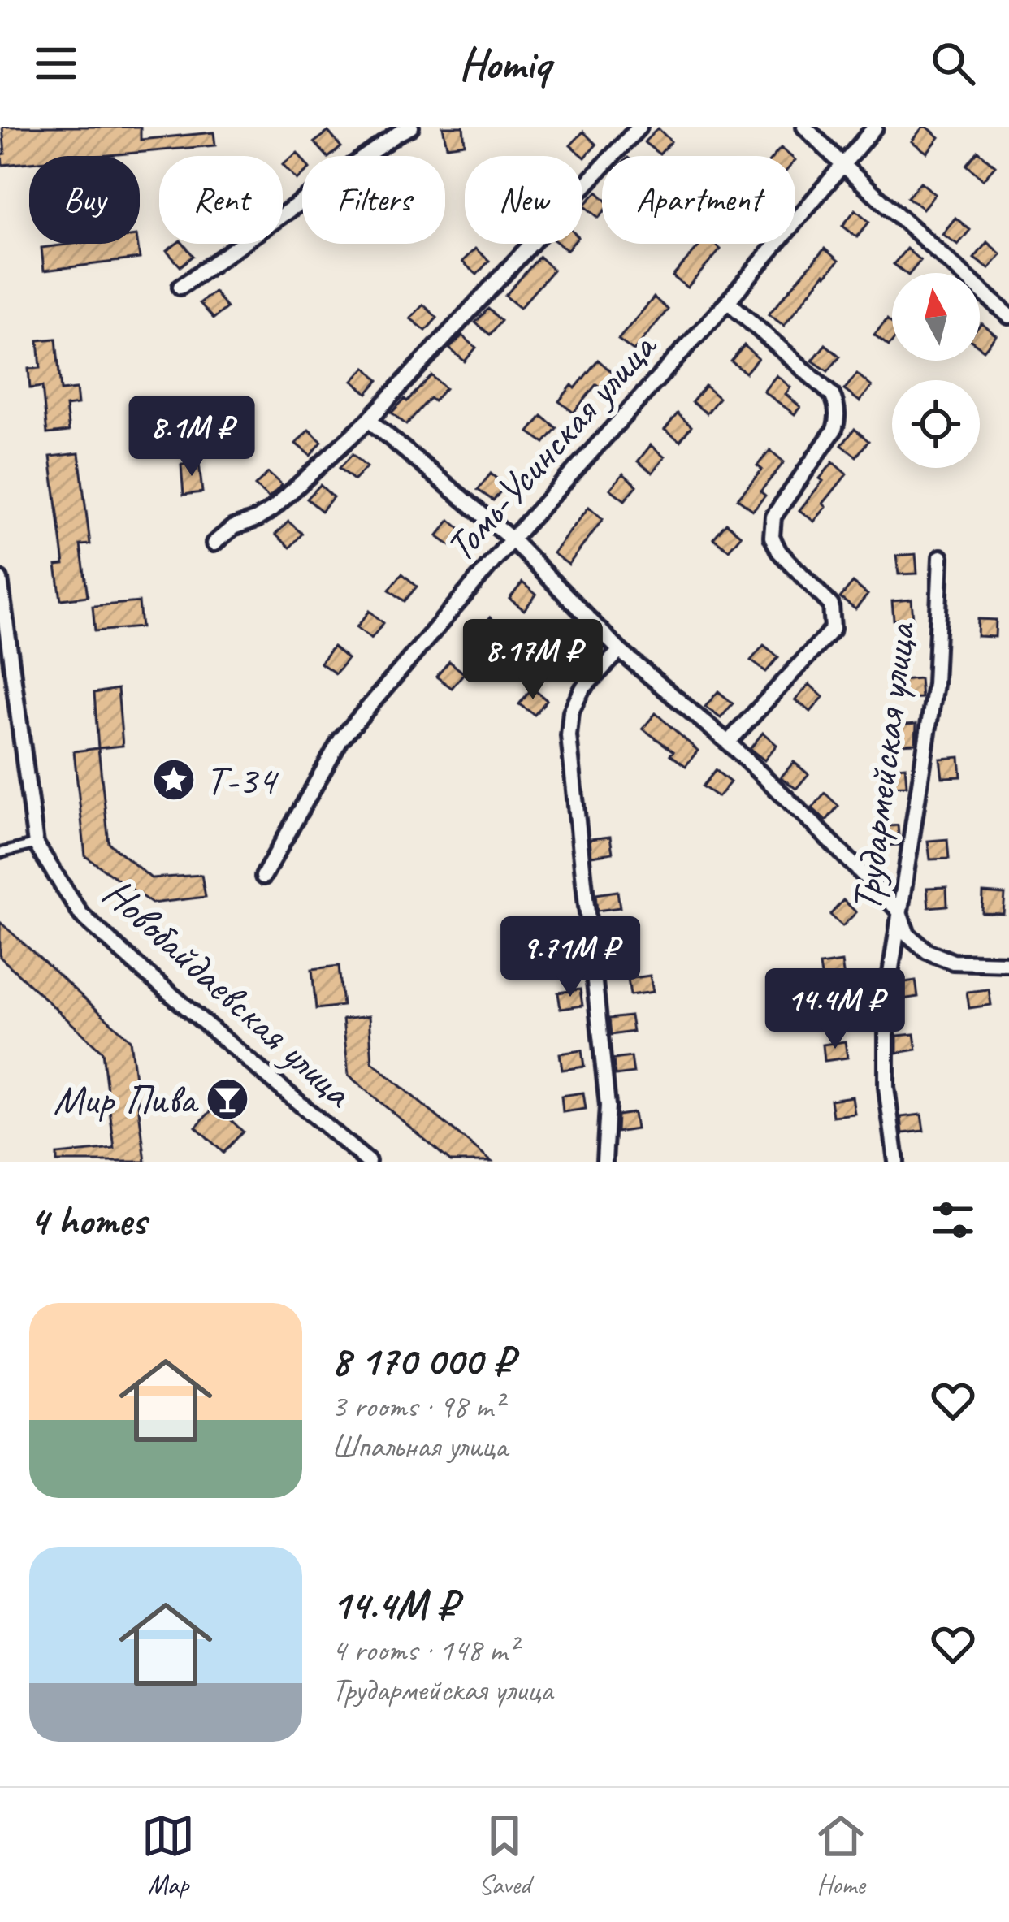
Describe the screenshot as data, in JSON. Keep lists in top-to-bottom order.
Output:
{
  "streets": {
    "street": ["Томь-Усинская улица", "Трудармейская улица", "Новобайдаевская улица"]
  },
  "places": {
    "place": ["T-34"],
    "bar": ["Мир Пива"]
  },
  "north": "top",
  "page": {
    "header": "Homiq",
    "chip": [
      "Buy",
      "Rent",
      "Filters",
      "New",
      "Apartment"
    ],
    "price": [
      "8.1M ₽",
      "8.17M ₽",
      "9.71M ₽",
      "14.4M ₽"
    ],
    "heading": "4 homes",
    "list": [
      {
        "name": "8 170 000 ₽",
        "note": "3 rooms · 98 m² · Шпальная улица"
      },
      {
        "name": "14.4M ₽",
        "note": "4 rooms · 148 m² · Трудармейская улица"
      }
    ],
    "tabs": ["Map", "Saved", "Home"]
  }
}
